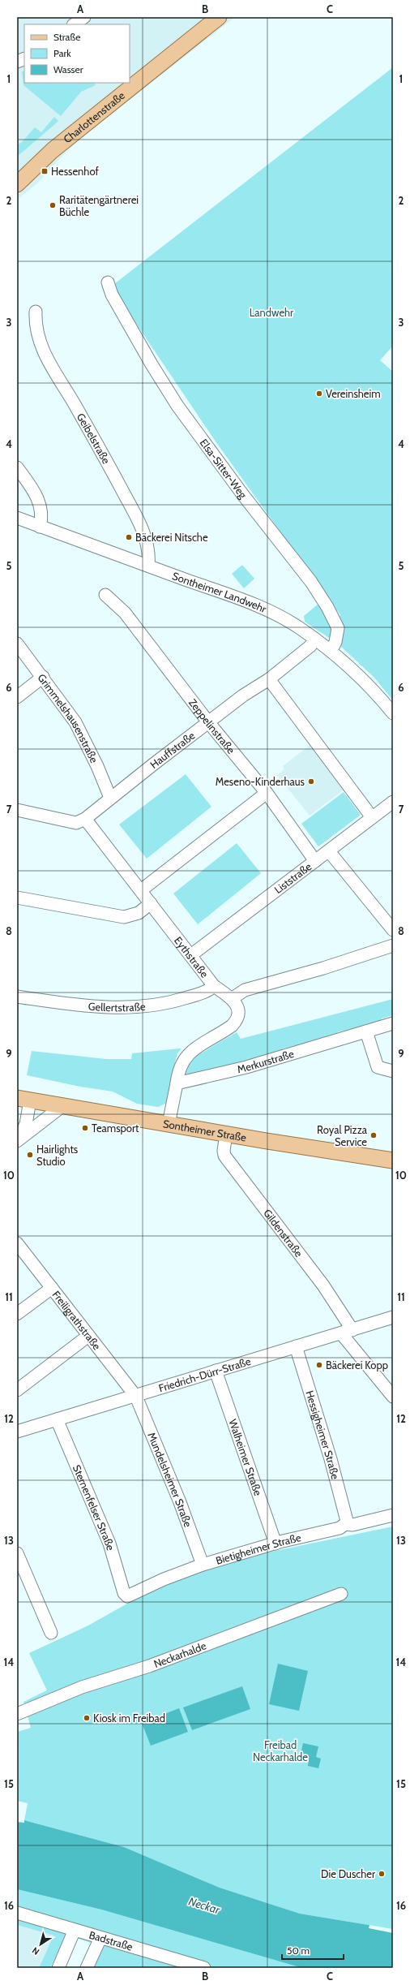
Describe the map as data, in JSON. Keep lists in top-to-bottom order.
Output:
{
  "streets": {
    "main road": ["Charlottenstraße", "Sontheimer Straße"],
    "street": [
      "Geibelstraße",
      "Elsa-Sitter-Weg",
      "Sontheimer Landwehr",
      "Grimmelshausenstraße",
      "Zeppelinstraße",
      "Hauffstraße",
      "Liststraße",
      "Eythstraße",
      "Gellertstraße",
      "Merkurstraße",
      "Gildenstraße",
      "Freiligrathstraße",
      "Friedrich-Dürr-Straße",
      "Hessigheimer Straße",
      "Walheimer Straße",
      "Mundelsheimer Straße",
      "Sternenfelser Straße",
      "Bietigheimer Straße",
      "Neckarhalde",
      "Badstraße"
    ]
  },
  "crossings": [
    ["Geibelstraße", "Sontheimer Landwehr"],
    ["Elsa-Sitter-Weg", "Sontheimer Landwehr"],
    ["Sontheimer Landwehr", "Hauffstraße"],
    ["Grimmelshausenstraße", "Hauffstraße"],
    ["Zeppelinstraße", "Hauffstraße"],
    ["Zeppelinstraße", "Liststraße"],
    ["Hauffstraße", "Eythstraße"],
    ["Liststraße", "Eythstraße"],
    ["Eythstraße", "Gellertstraße"],
    ["Sontheimer Straße", "Gildenstraße"],
    ["Gildenstraße", "Friedrich-Dürr-Straße"],
    ["Freiligrathstraße", "Friedrich-Dürr-Straße"],
    ["Freiligrathstraße", "Mundelsheimer Straße"],
    ["Friedrich-Dürr-Straße", "Hessigheimer Straße"],
    ["Friedrich-Dürr-Straße", "Walheimer Straße"],
    ["Friedrich-Dürr-Straße", "Mundelsheimer Straße"],
    ["Friedrich-Dürr-Straße", "Sternenfelser Straße"],
    ["Hessigheimer Straße", "Bietigheimer Straße"],
    ["Walheimer Straße", "Bietigheimer Straße"],
    ["Mundelsheimer Straße", "Bietigheimer Straße"],
    ["Sternenfelser Straße", "Bietigheimer Straße"]
  ],
  "water": ["Neckar"],
  "parks": ["Landwehr", "Freibad Neckarhalde"],
  "places": {
    "transit": ["Hessenhof"],
    "other": [
      "Raritätengärtnerei Büchle",
      "Vereinsheim",
      "Bäckerei Nitsche",
      "Meseno-Kinderhaus",
      "Teamsport",
      "Royal Pizza Service",
      "Hairlights Studio",
      "Bäckerei Kopp",
      "Kiosk im Freibad",
      "Die Duscher"
    ]
  },
  "legend": ["Straße", "Park", "Wasser"],
  "scale_bar": "50 m",
  "north": "bottom left",
  "grid": {
    "columns": ["A", "B", "C"],
    "rows": [
      "1",
      "2",
      "3",
      "4",
      "5",
      "6",
      "7",
      "8",
      "9",
      "10",
      "11",
      "12",
      "13",
      "14",
      "15",
      "16"
    ]
  }
}
